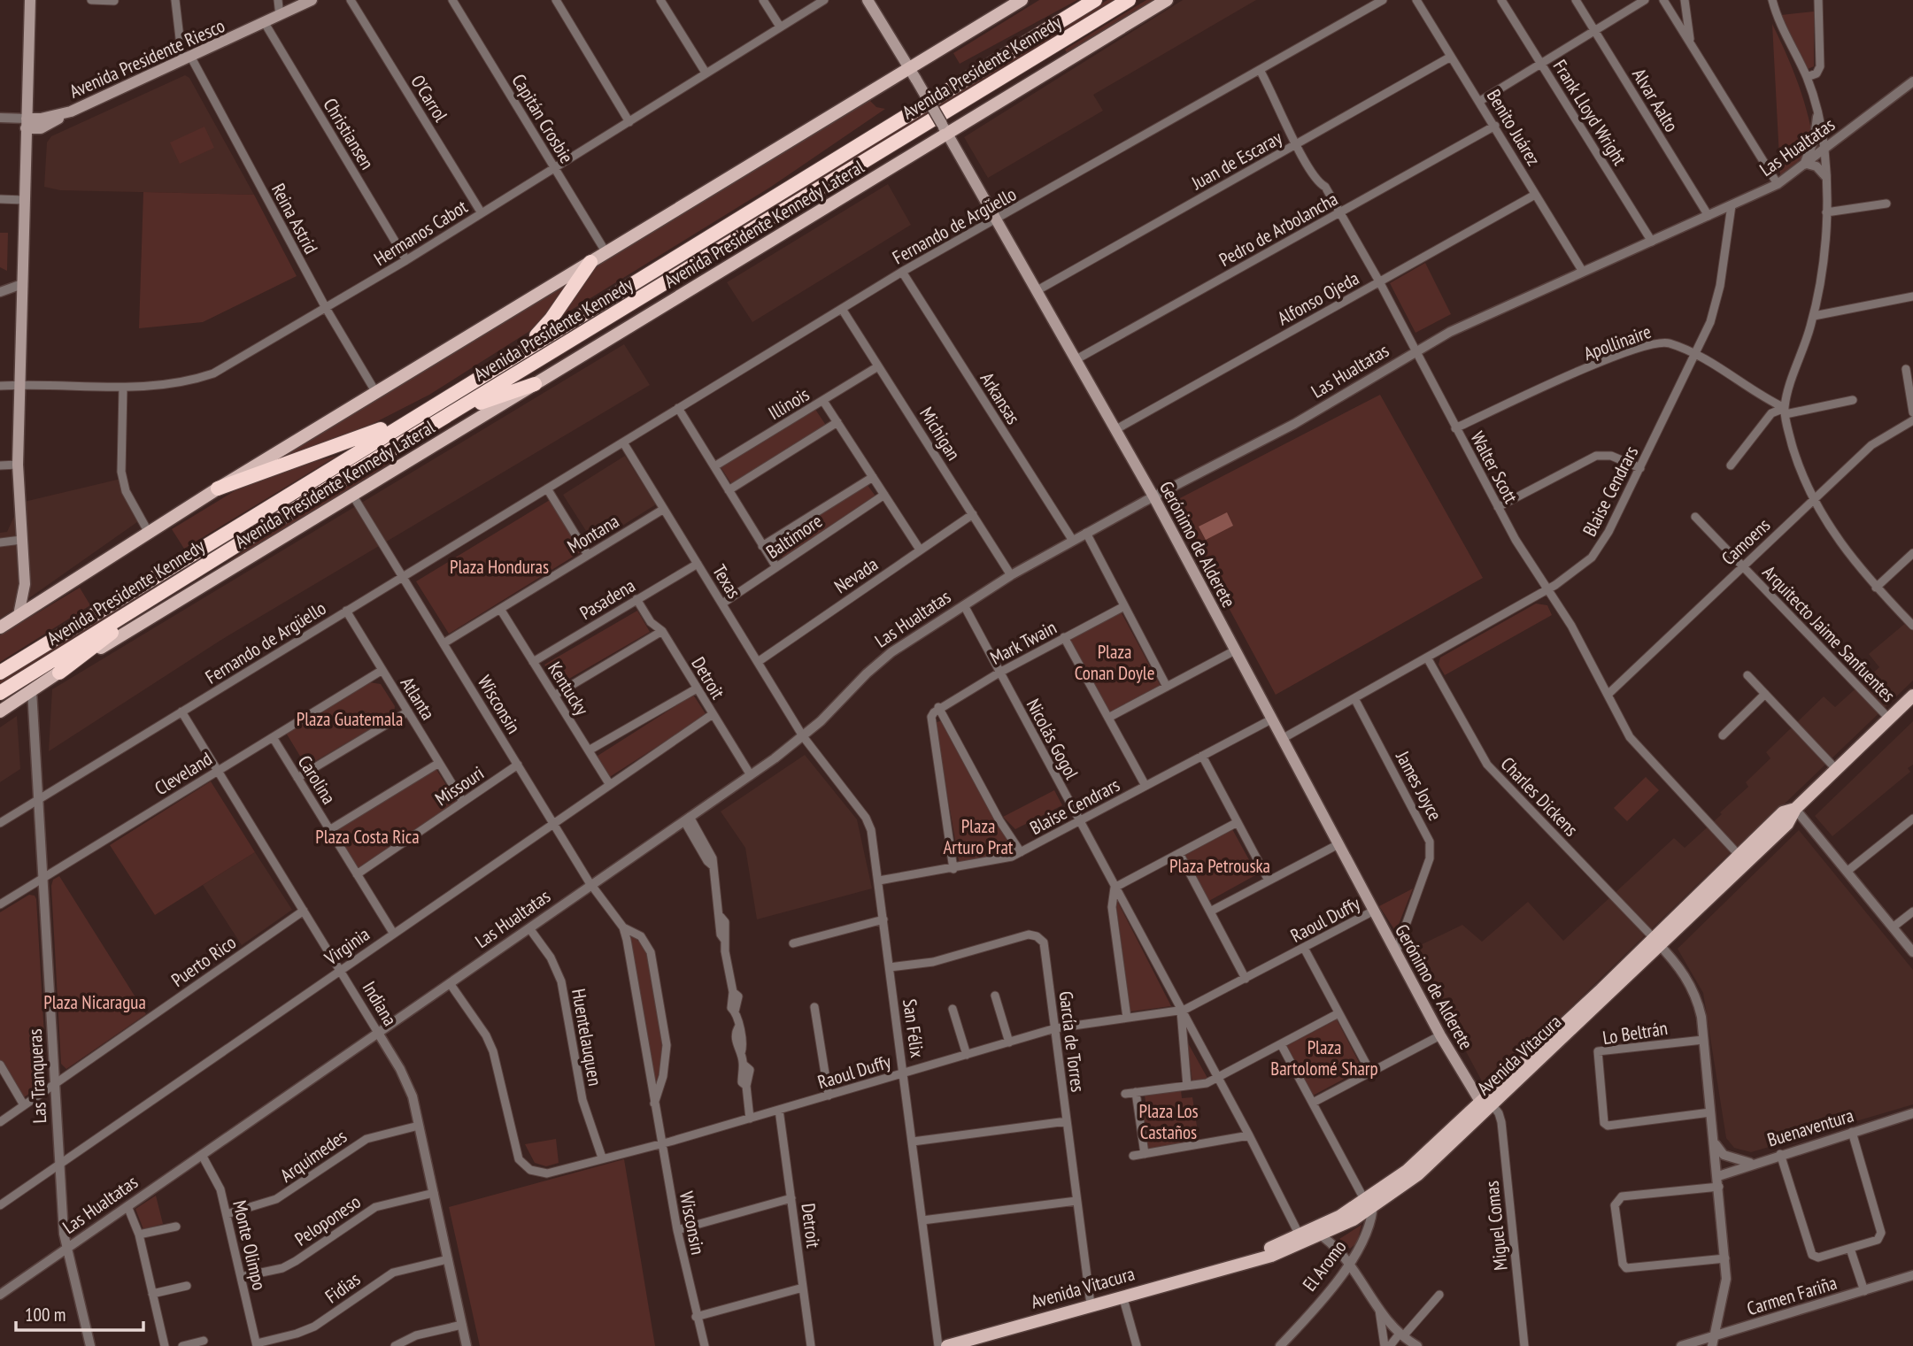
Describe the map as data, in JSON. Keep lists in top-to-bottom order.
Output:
{
  "streets": {
    "highway": ["Avenida Presidente Kennedy"],
    "main road": [
      "Avenida Presidente Riesco",
      "Avenida Presidente Kennedy Lateral",
      "Gerónimo de Alderete",
      "Avenida Vitacura"
    ],
    "street": [
      "O'Carrol",
      "Alvar Aalto",
      "Frank Lloyd Wright",
      "Capitán Crosbie",
      "Benito Juárez",
      "Christiansen",
      "Las Hualtatas",
      "Juan de Escaray",
      "Reina Astrid",
      "Fernando de Argüello",
      "Pedro de Arbolancha",
      "Hermanos Cabot",
      "Alfonso Ojeda",
      "Apollinaire",
      "Arkansas",
      "Illinois",
      "Michigan",
      "Walter Scott",
      "Blaise Cendrars",
      "Montana",
      "Baltimore",
      "Camoens",
      "Nevada",
      "Texas",
      "Pasadena",
      "Arquitecto Jaime Sanfuentes",
      "Mark Twain",
      "Detroit",
      "Kentucky",
      "Atlanta",
      "Wisconsin",
      "Nicolás Gogol",
      "Cleveland",
      "Carolina",
      "Missouri",
      "James Joyce",
      "Charles Dickens",
      "Raoul Duffy",
      "Virginia",
      "Puerto Rico",
      "Indiana",
      "San Félix",
      "Lo Beltrán",
      "Huentelauquen",
      "García de Torres",
      "Las Tranqueras",
      "Buenaventura",
      "Arquímedes",
      "Peloponeso",
      "Miguel Comas",
      "Monte Olimpo",
      "El Aromo",
      "Fidias",
      "Carmen Fariña"
    ]
  },
  "crossings": [
    ["Avenida Presidente Riesco", "Christiansen"],
    ["Avenida Presidente Riesco", "Reina Astrid"],
    ["O'Carrol", "Hermanos Cabot"],
    ["Alvar Aalto", "Las Hualtatas"],
    ["Frank Lloyd Wright", "Las Hualtatas"],
    ["Capitán Crosbie", "Hermanos Cabot"],
    ["Benito Juárez", "Las Hualtatas"],
    ["Benito Juárez", "Juan de Escaray"],
    ["Benito Juárez", "Pedro de Arbolancha"],
    ["Benito Juárez", "Alfonso Ojeda"],
    ["Christiansen", "Hermanos Cabot"],
    ["Las Hualtatas", "Arkansas"],
    ["Las Hualtatas", "Michigan"],
    ["Las Hualtatas", "Walter Scott"],
    ["Las Hualtatas", "Blaise Cendrars"],
    ["Las Hualtatas", "Gerónimo de Alderete"],
    ["Las Hualtatas", "Texas"],
    ["Las Hualtatas", "Detroit"],
    ["Las Hualtatas", "Wisconsin"],
    ["Las Hualtatas", "Nicolás Gogol"],
    ["Las Hualtatas", "Raoul Duffy"],
    ["Las Hualtatas", "Indiana"],
    ["Las Hualtatas", "San Félix"],
    ["Las Hualtatas", "Huentelauquen"],
    ["Las Hualtatas", "Las Tranqueras"],
    ["Las Hualtatas", "Monte Olimpo"],
    ["Juan de Escaray", "Walter Scott"],
    ["Juan de Escaray", "Gerónimo de Alderete"],
    ["Reina Astrid", "Hermanos Cabot"],
    ["Avenida Presidente Kennedy Lateral", "Gerónimo de Alderete"],
    ["Avenida Presidente Kennedy Lateral", "Wisconsin"],
    ["Avenida Presidente Kennedy Lateral", "Las Tranqueras"],
    ["Fernando de Argüello", "Arkansas"],
    ["Fernando de Argüello", "Michigan"],
    ["Fernando de Argüello", "Walter Scott"],
    ["Fernando de Argüello", "Gerónimo de Alderete"],
    ["Fernando de Argüello", "Texas"],
    ["Fernando de Argüello", "Atlanta"],
    ["Fernando de Argüello", "Wisconsin"],
    ["Fernando de Argüello", "Indiana"],
    ["Fernando de Argüello", "Las Tranqueras"],
    ["Pedro de Arbolancha", "Walter Scott"],
    ["Pedro de Arbolancha", "Gerónimo de Alderete"],
    ["Alfonso Ojeda", "Walter Scott"],
    ["Alfonso Ojeda", "Gerónimo de Alderete"],
    ["Apollinaire", "Walter Scott"],
    ["Apollinaire", "Blaise Cendrars"],
    ["Illinois", "Michigan"],
    ["Michigan", "Nevada"],
    ["Walter Scott", "Blaise Cendrars"],
    ["Walter Scott", "Camoens"],
    ["Walter Scott", "Avenida Vitacura"],
    ["Blaise Cendrars", "Gerónimo de Alderete"],
    ["Blaise Cendrars", "Nicolás Gogol"],
    ["Blaise Cendrars", "James Joyce"],
    ["Blaise Cendrars", "Charles Dickens"],
    ["Blaise Cendrars", "San Félix"],
    ["Montana", "Texas"],
    ["Montana", "Kentucky"],
    ["Montana", "Wisconsin"],
    ["Baltimore", "Texas"],
    ["Camoens", "Arquitecto Jaime Sanfuentes"],
    ["Gerónimo de Alderete", "James Joyce"],
    ["Gerónimo de Alderete", "Raoul Duffy"],
    ["Gerónimo de Alderete", "Avenida Vitacura"],
    ["Gerónimo de Alderete", "Miguel Comas"],
    ["Nevada", "Texas"],
    ["Texas", "Pasadena"],
    ["Texas", "San Félix"],
    ["Pasadena", "Detroit"],
    ["Pasadena", "Kentucky"],
    ["Arquitecto Jaime Sanfuentes", "Avenida Vitacura"],
    ["Mark Twain", "Nicolás Gogol"],
    ["Detroit", "Raoul Duffy"],
    ["Detroit", "Virginia"],
    ["Kentucky", "Virginia"],
    ["Atlanta", "Cleveland"],
    ["Atlanta", "Missouri"],
    ["Wisconsin", "Missouri"],
    ["Wisconsin", "Raoul Duffy"],
    ["Wisconsin", "Virginia"],
    ["Nicolás Gogol", "Raoul Duffy"],
    ["Nicolás Gogol", "Avenida Vitacura"],
    ["Cleveland", "Carolina"],
    ["Cleveland", "Indiana"],
    ["Cleveland", "Las Tranqueras"],
    ["Carolina", "Missouri"],
    ["Carolina", "Virginia"],
    ["Charles Dickens", "Avenida Vitacura"],
    ["Raoul Duffy", "San Félix"],
    ["Raoul Duffy", "Huentelauquen"],
    ["Raoul Duffy", "García de Torres"],
    ["Virginia", "Indiana"],
    ["Virginia", "Las Tranqueras"],
    ["Puerto Rico", "Indiana"],
    ["Puerto Rico", "Las Tranqueras"],
    ["Indiana", "Arquímedes"],
    ["Indiana", "Peloponeso"],
    ["Indiana", "Fidias"],
    ["San Félix", "García de Torres"],
    ["García de Torres", "Avenida Vitacura"],
    ["Avenida Vitacura", "Miguel Comas"],
    ["Avenida Vitacura", "El Aromo"],
    ["Arquímedes", "Monte Olimpo"],
    ["Peloponeso", "Monte Olimpo"],
    ["Monte Olimpo", "Fidias"]
  ],
  "parks": [
    "Plaza Honduras",
    "Plaza Conan Doyle",
    "Plaza Guatemala",
    "Plaza Arturo Prat",
    "Plaza Costa Rica",
    "Plaza Petrouska",
    "Plaza Nicaragua",
    "Plaza Bartolomé Sharp",
    "Plaza Los Castaños"
  ],
  "scale_bar": "100 m"
}
